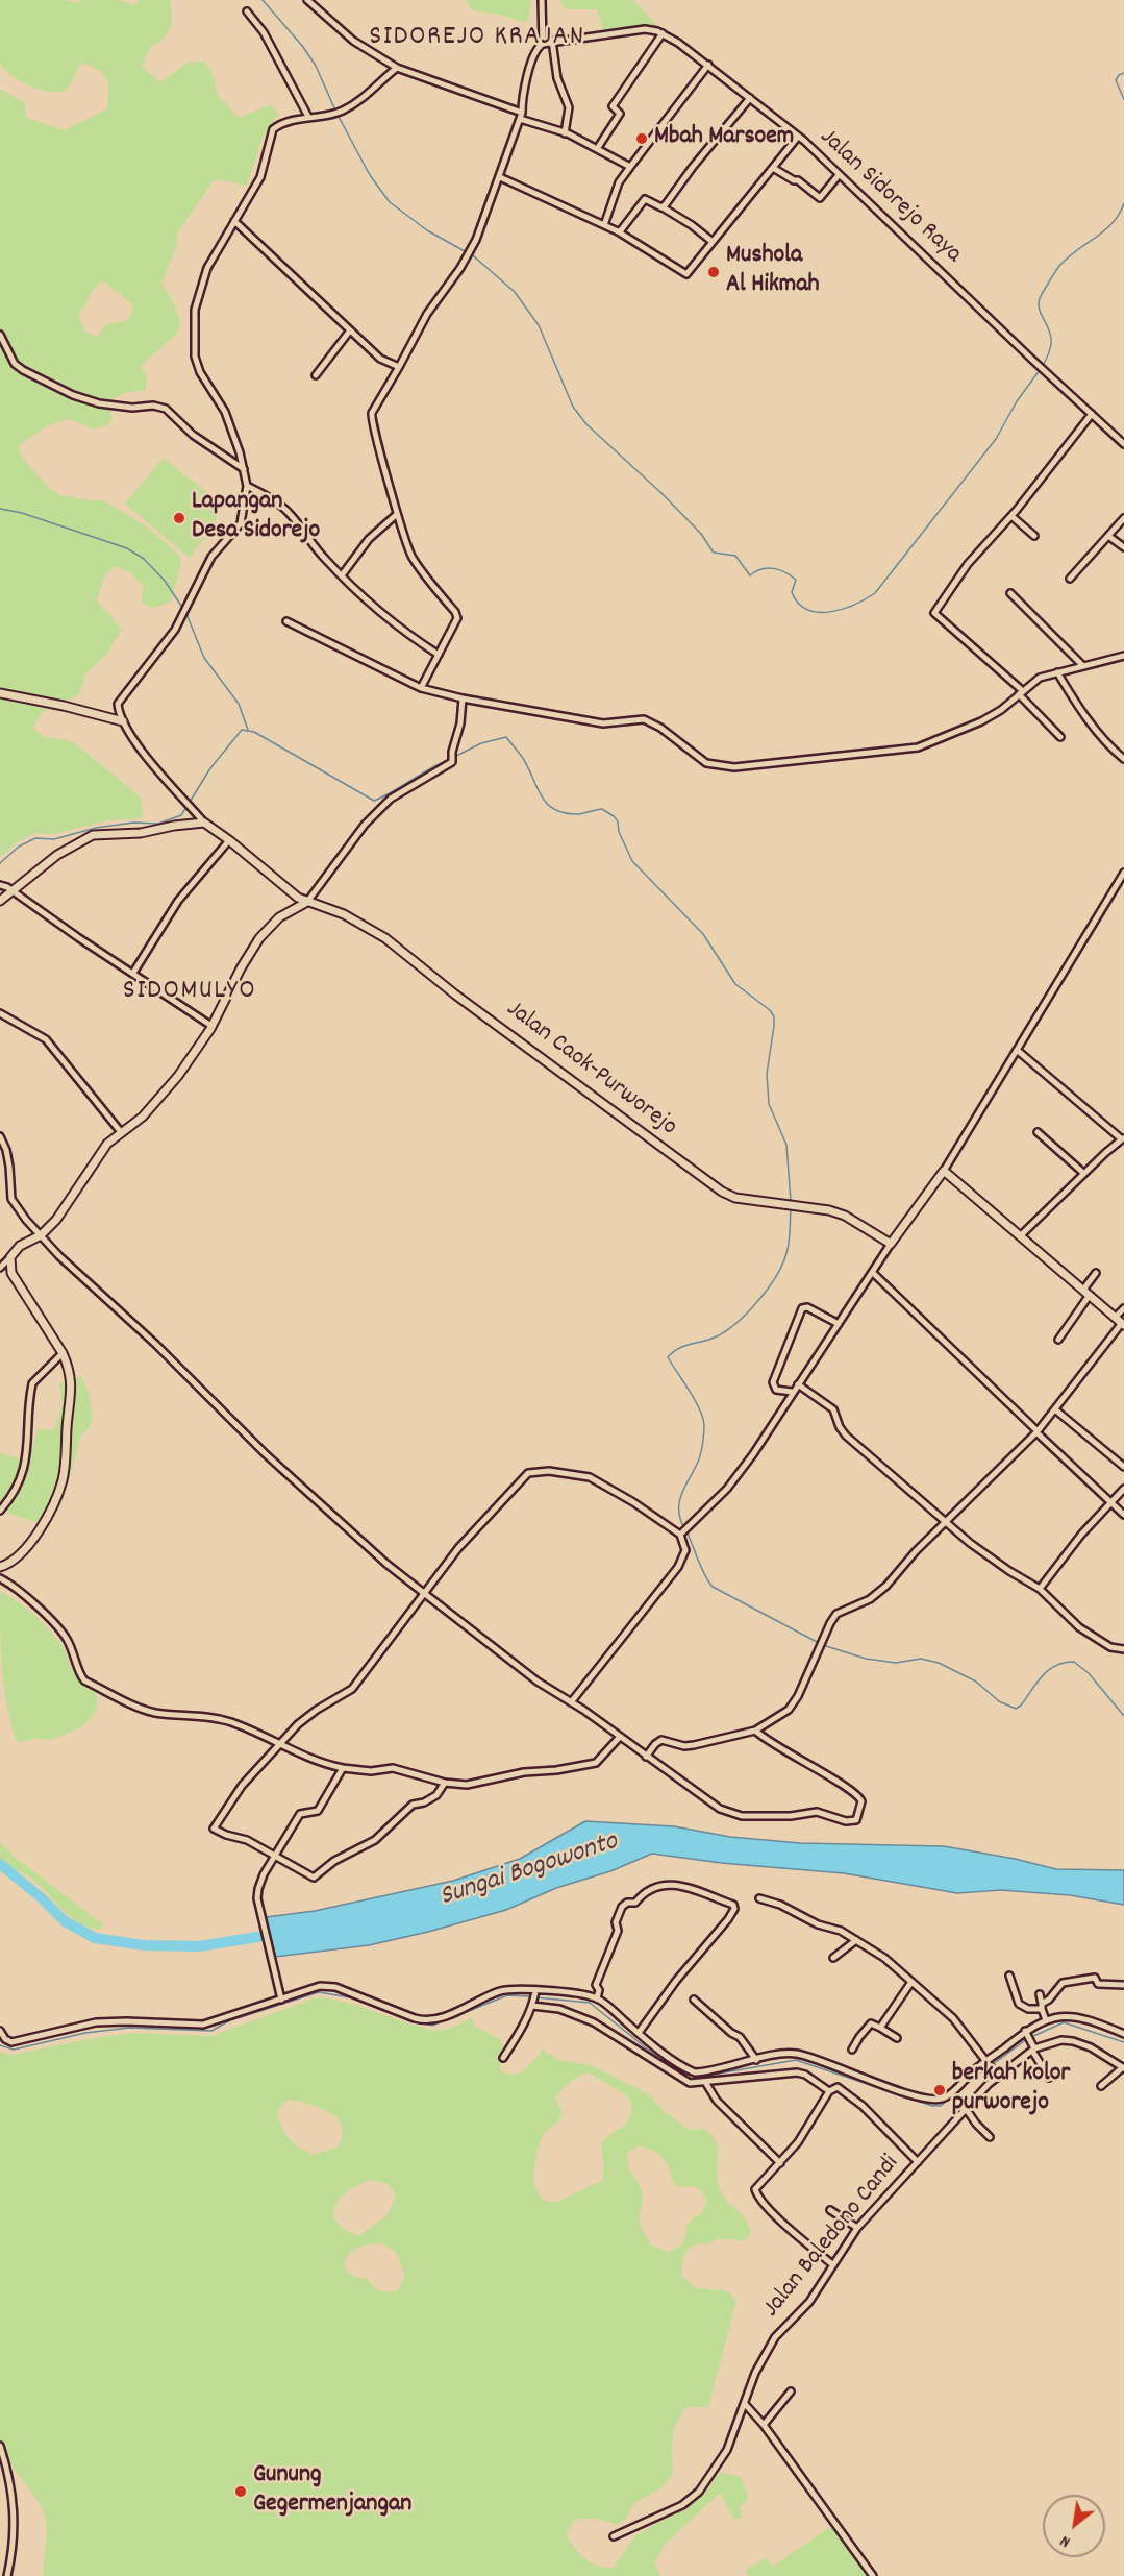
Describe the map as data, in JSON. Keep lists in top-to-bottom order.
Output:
{
  "streets": {
    "street": ["Jalan Sidorejo Raya", "Jalan Caok-Purworejo", "Jalan Baledono Candi"]
  },
  "districts": ["SIDOREJO KRAJAN", "SIDOMULYO"],
  "water": ["Sungai Bogowonto"],
  "places": [
    "Mbah Marsoem",
    "Mushola Al Hikmah",
    "Lapangan Desa Sidorejo",
    "berkah kolor purworejo",
    "Gunung Gegermenjangan"
  ],
  "north": "bottom left"
}
